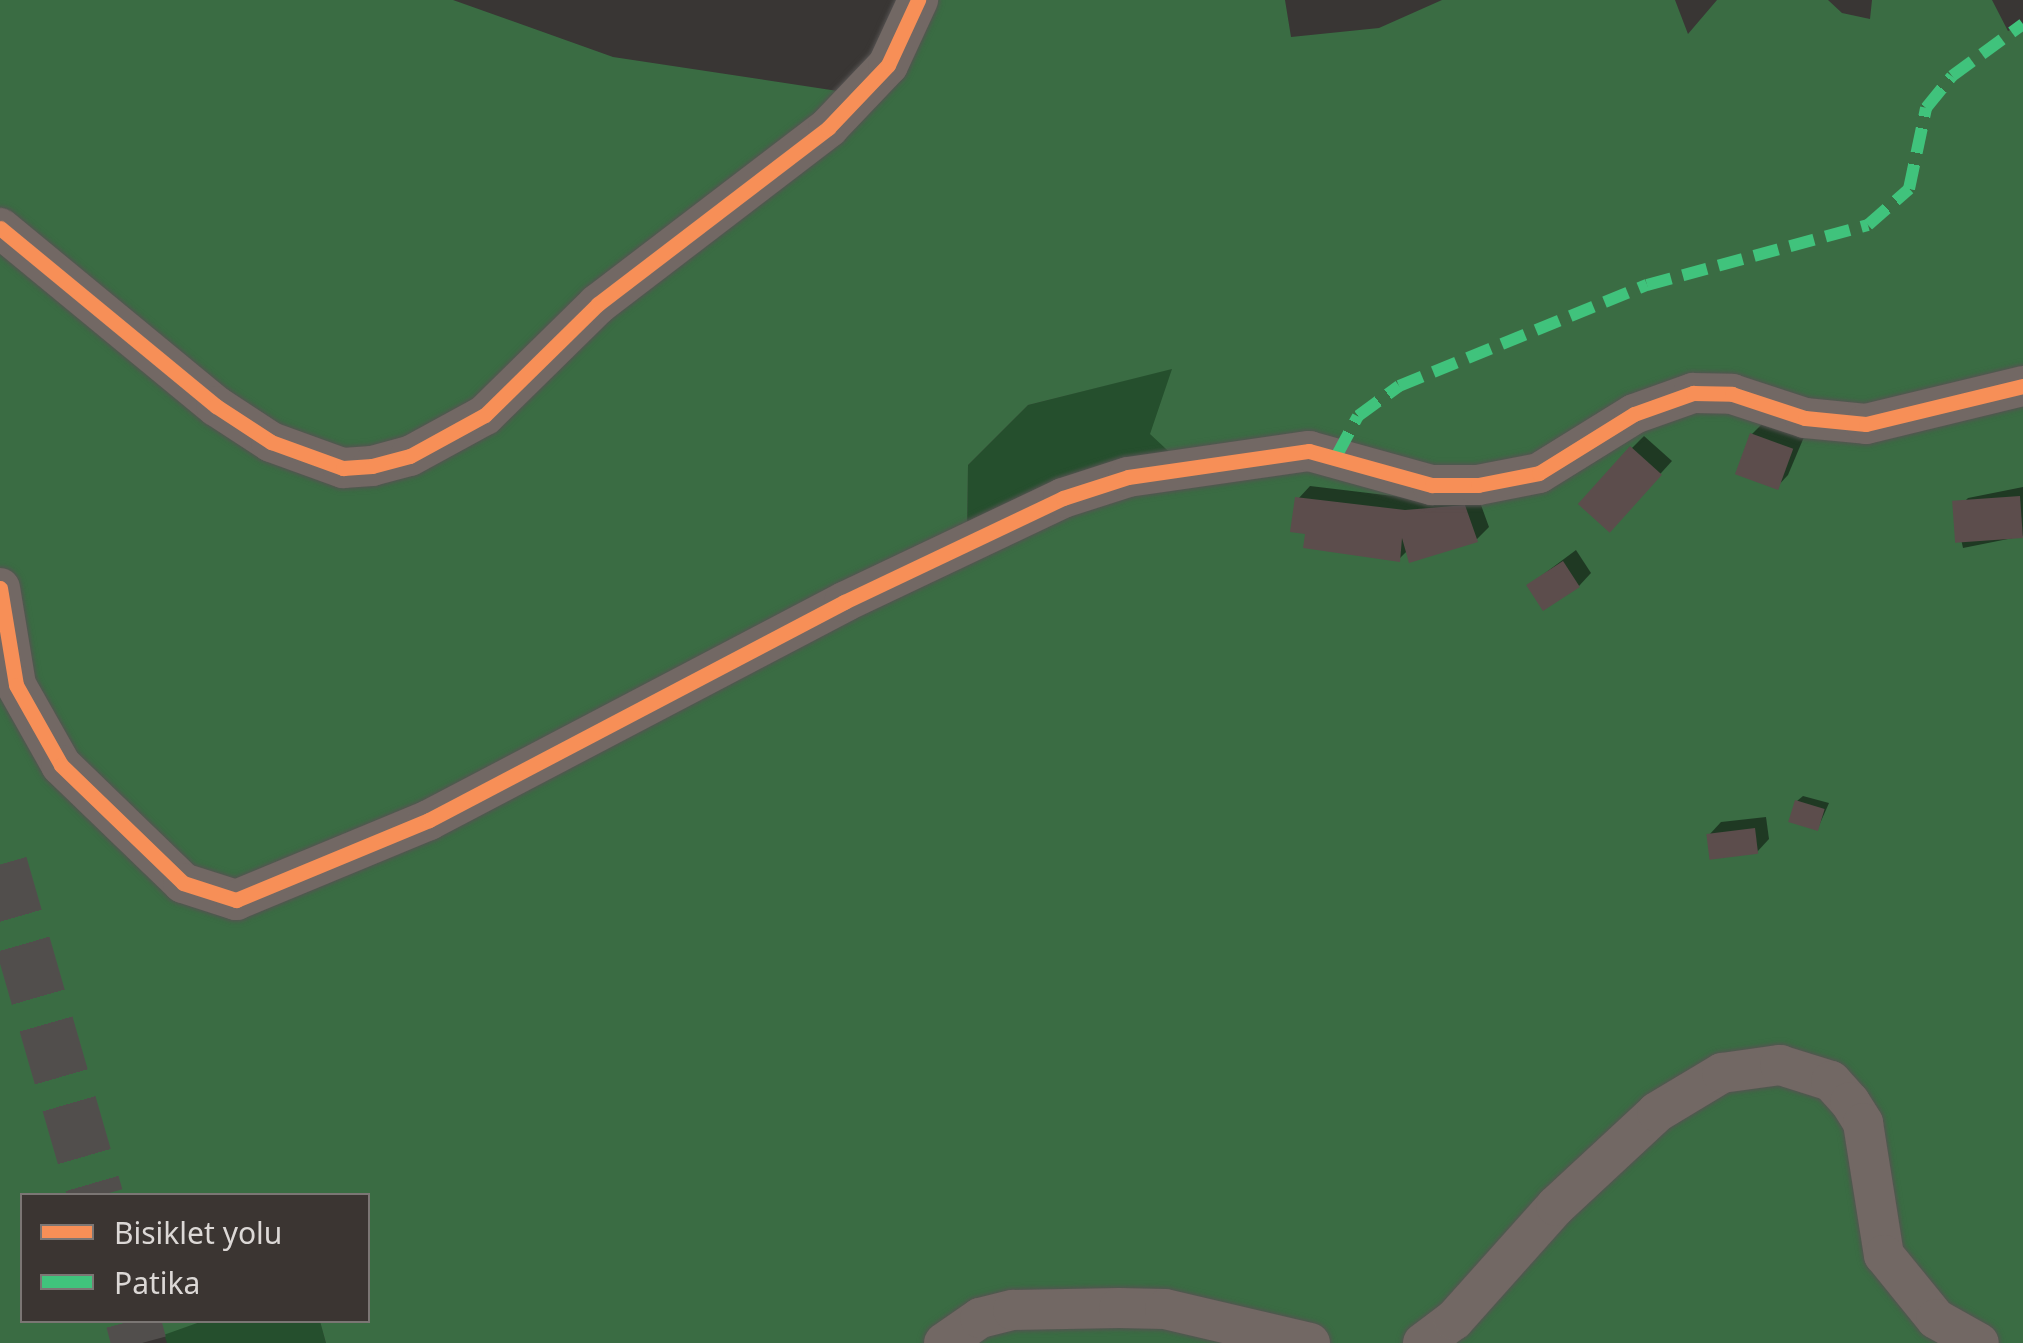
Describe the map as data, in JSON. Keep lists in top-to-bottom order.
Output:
{
  "legend": ["Bisiklet yolu", "Patika"]
}
